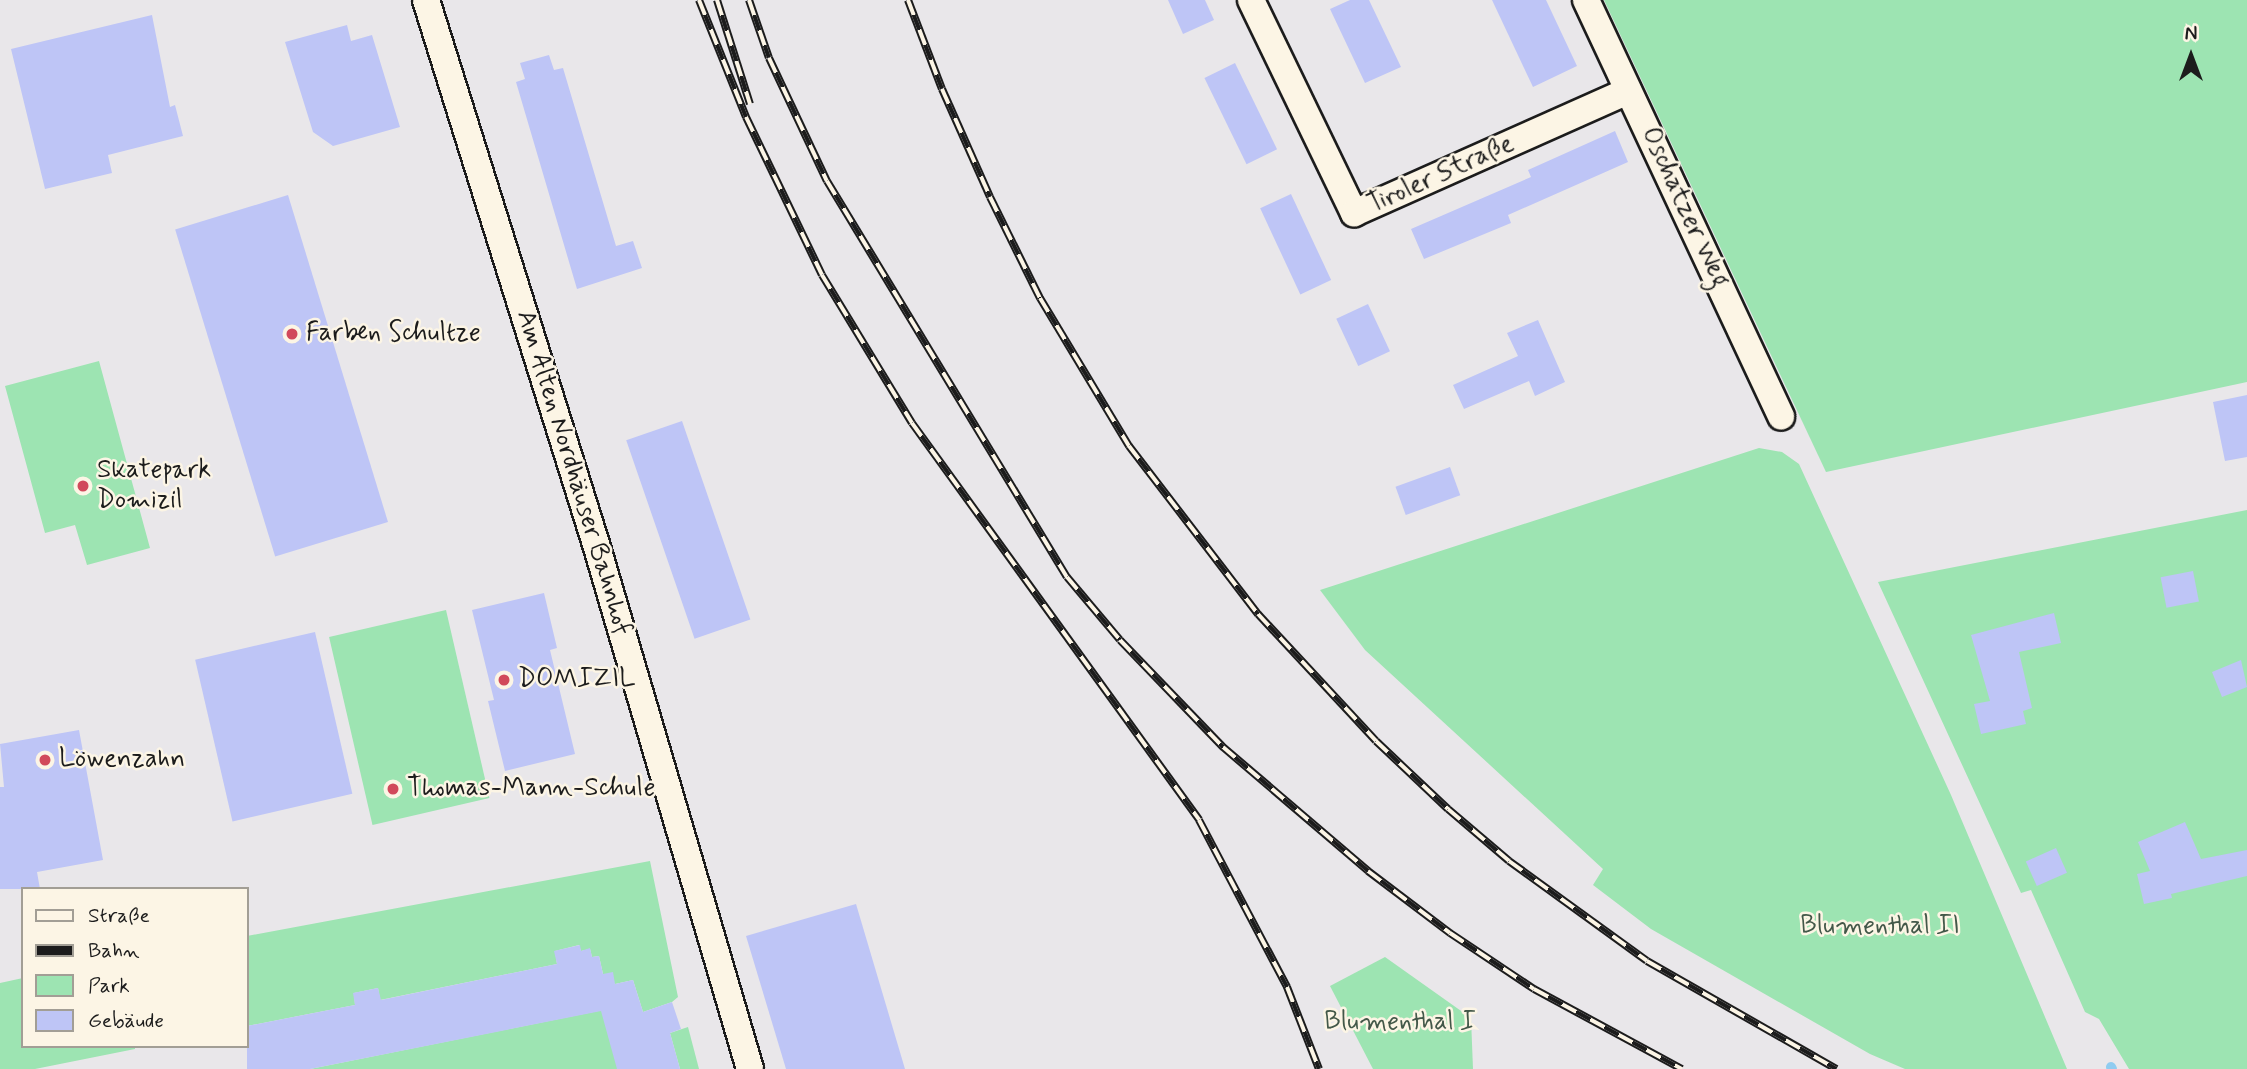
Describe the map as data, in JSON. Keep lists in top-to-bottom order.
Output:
{
  "streets": {
    "street": ["Tiroler Straße", "Oschatzer Weg", "Am Alten Nordhäuser Bahnhof"]
  },
  "crossings": [
    ["Tiroler Straße", "Oschatzer Weg"]
  ],
  "parks": ["Blumenthal II", "Blumenthal I"],
  "places": [
    "Farben Schultze",
    "Skatepark Domizil",
    "DOMIZIL",
    "Löwenzahn",
    "Thomas-Mann-Schule"
  ],
  "legend": [
    "Straße",
    "Bahn",
    "Park",
    "Gebäude"
  ],
  "north": "top"
}
